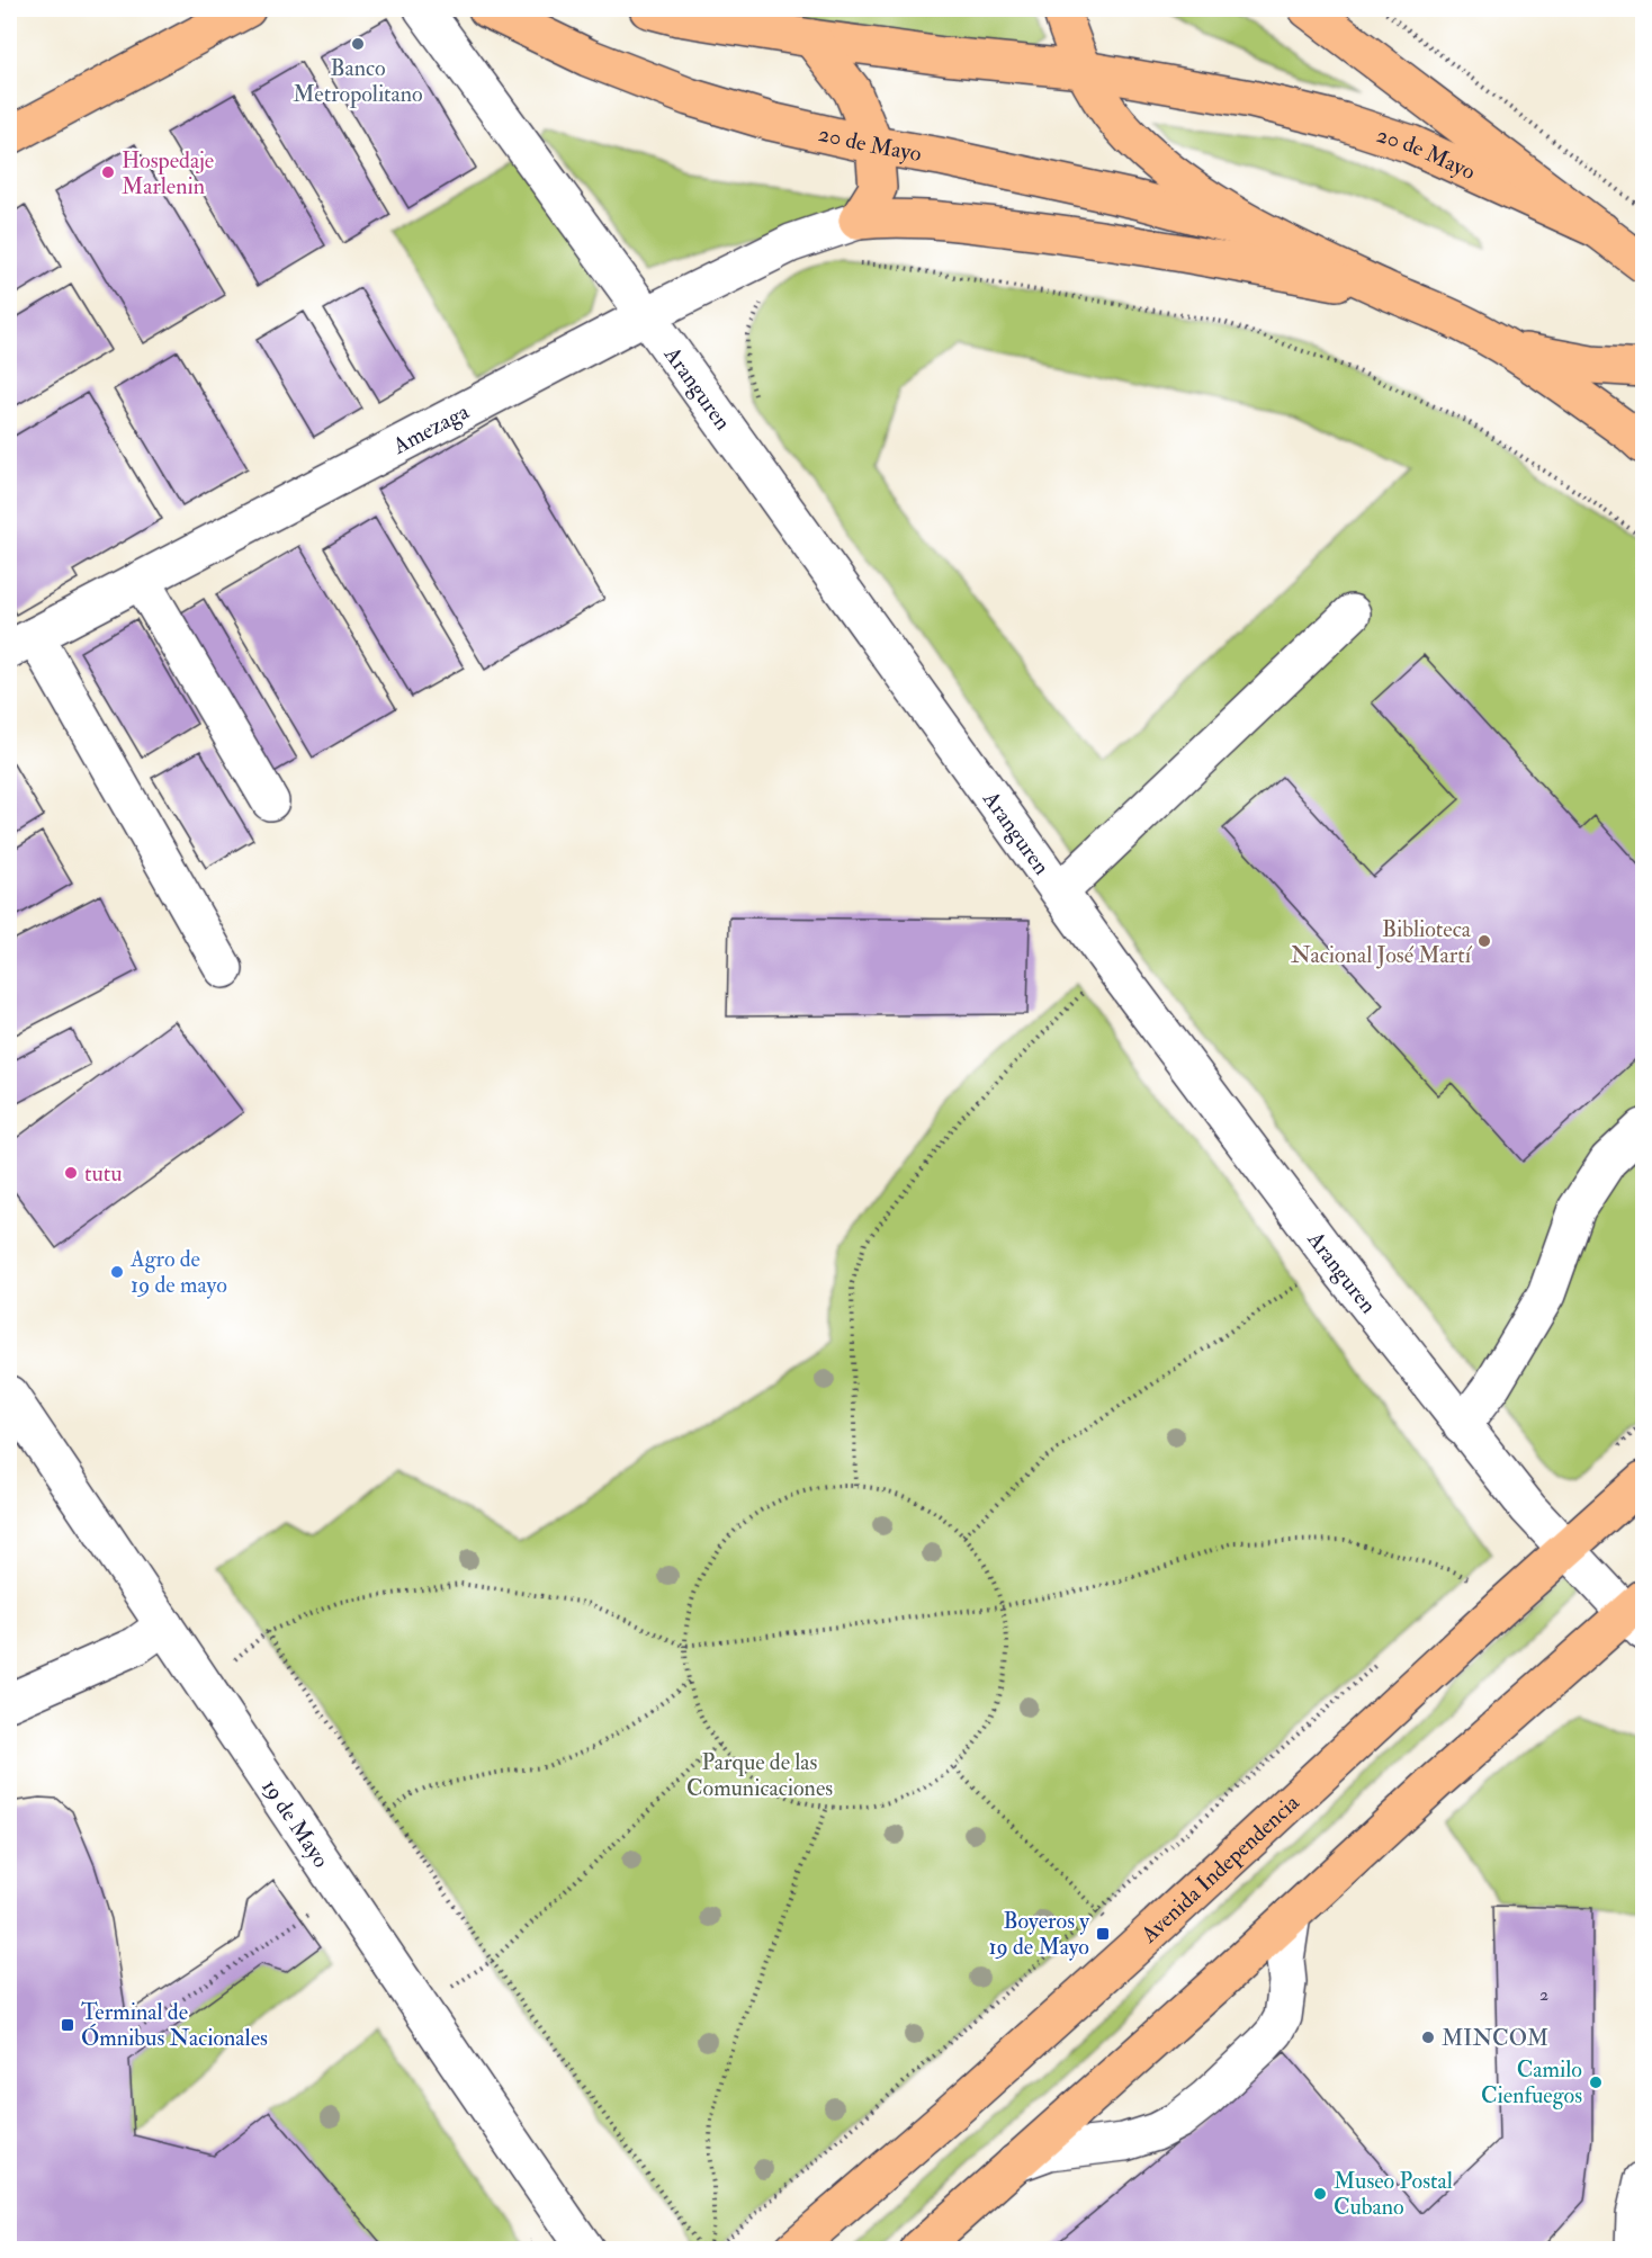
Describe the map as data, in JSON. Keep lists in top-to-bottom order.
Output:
{
  "streets": {
    "main road": ["20 de Mayo", "Avenida Independencia"],
    "street": ["Aranguren", "Amezaga", "19 de Mayo"]
  },
  "crossings": [
    ["Aranguren", "Amezaga"],
    ["Aranguren", "Avenida Independencia"]
  ],
  "parks": ["Parque de las Comunicaciones"],
  "places": {
    "other": [
      "Banco Metropolitano",
      "Hospedaje Marlenin",
      "Biblioteca Nacional José Martí",
      "tutu",
      "Agro de 19 de mayo",
      "MINCOM",
      "Camilo Cienfuegos",
      "Museo Postal Cubano"
    ],
    "transit": ["Boyeros y 19 de Mayo", "Terminal de Ómnibus Nacionales"]
  },
  "house_numbers": ["2"]
}
